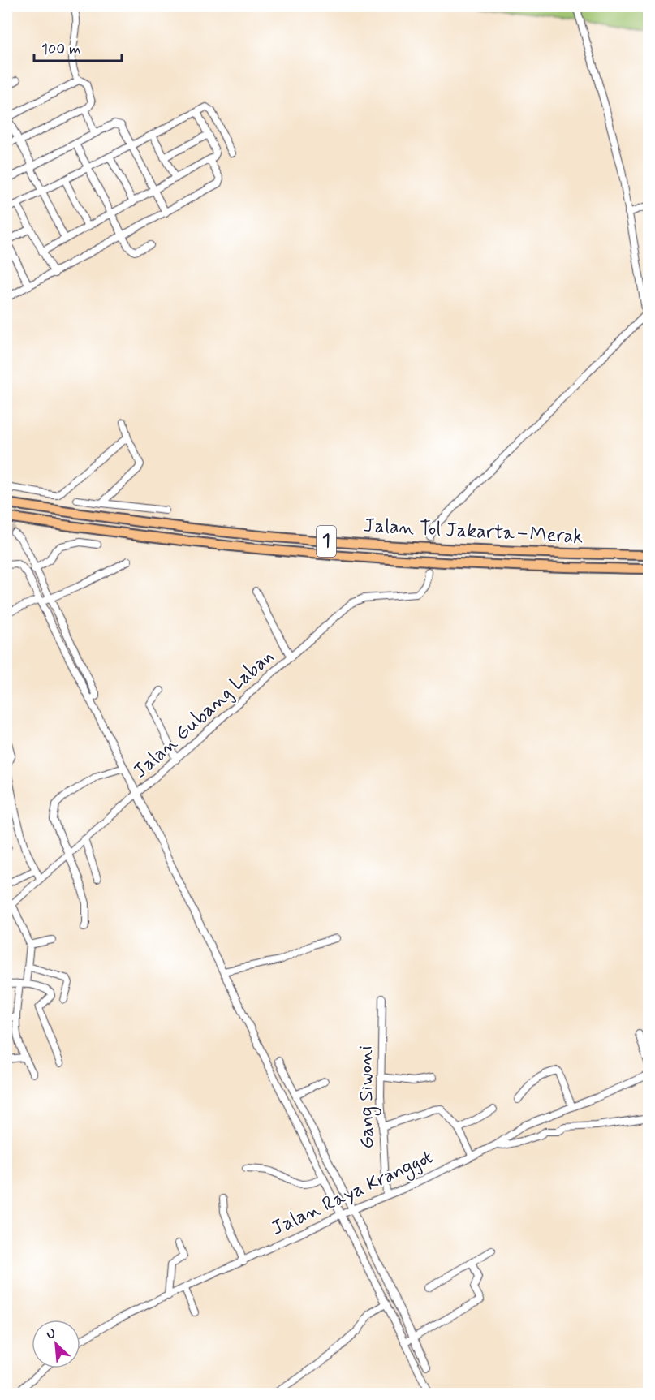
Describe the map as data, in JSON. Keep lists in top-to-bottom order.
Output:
{
  "streets": {
    "highway": ["Jalan Tol Jakarta–Merak", "1"],
    "street": ["Jalan Gubang Laban", "Gang Siwoni", "Jalan Raya Kranggot"]
  },
  "crossings": [
    ["Gang Siwoni", "Jalan Raya Kranggot"]
  ],
  "scale_bar": "100 m",
  "north": "top left"
}
